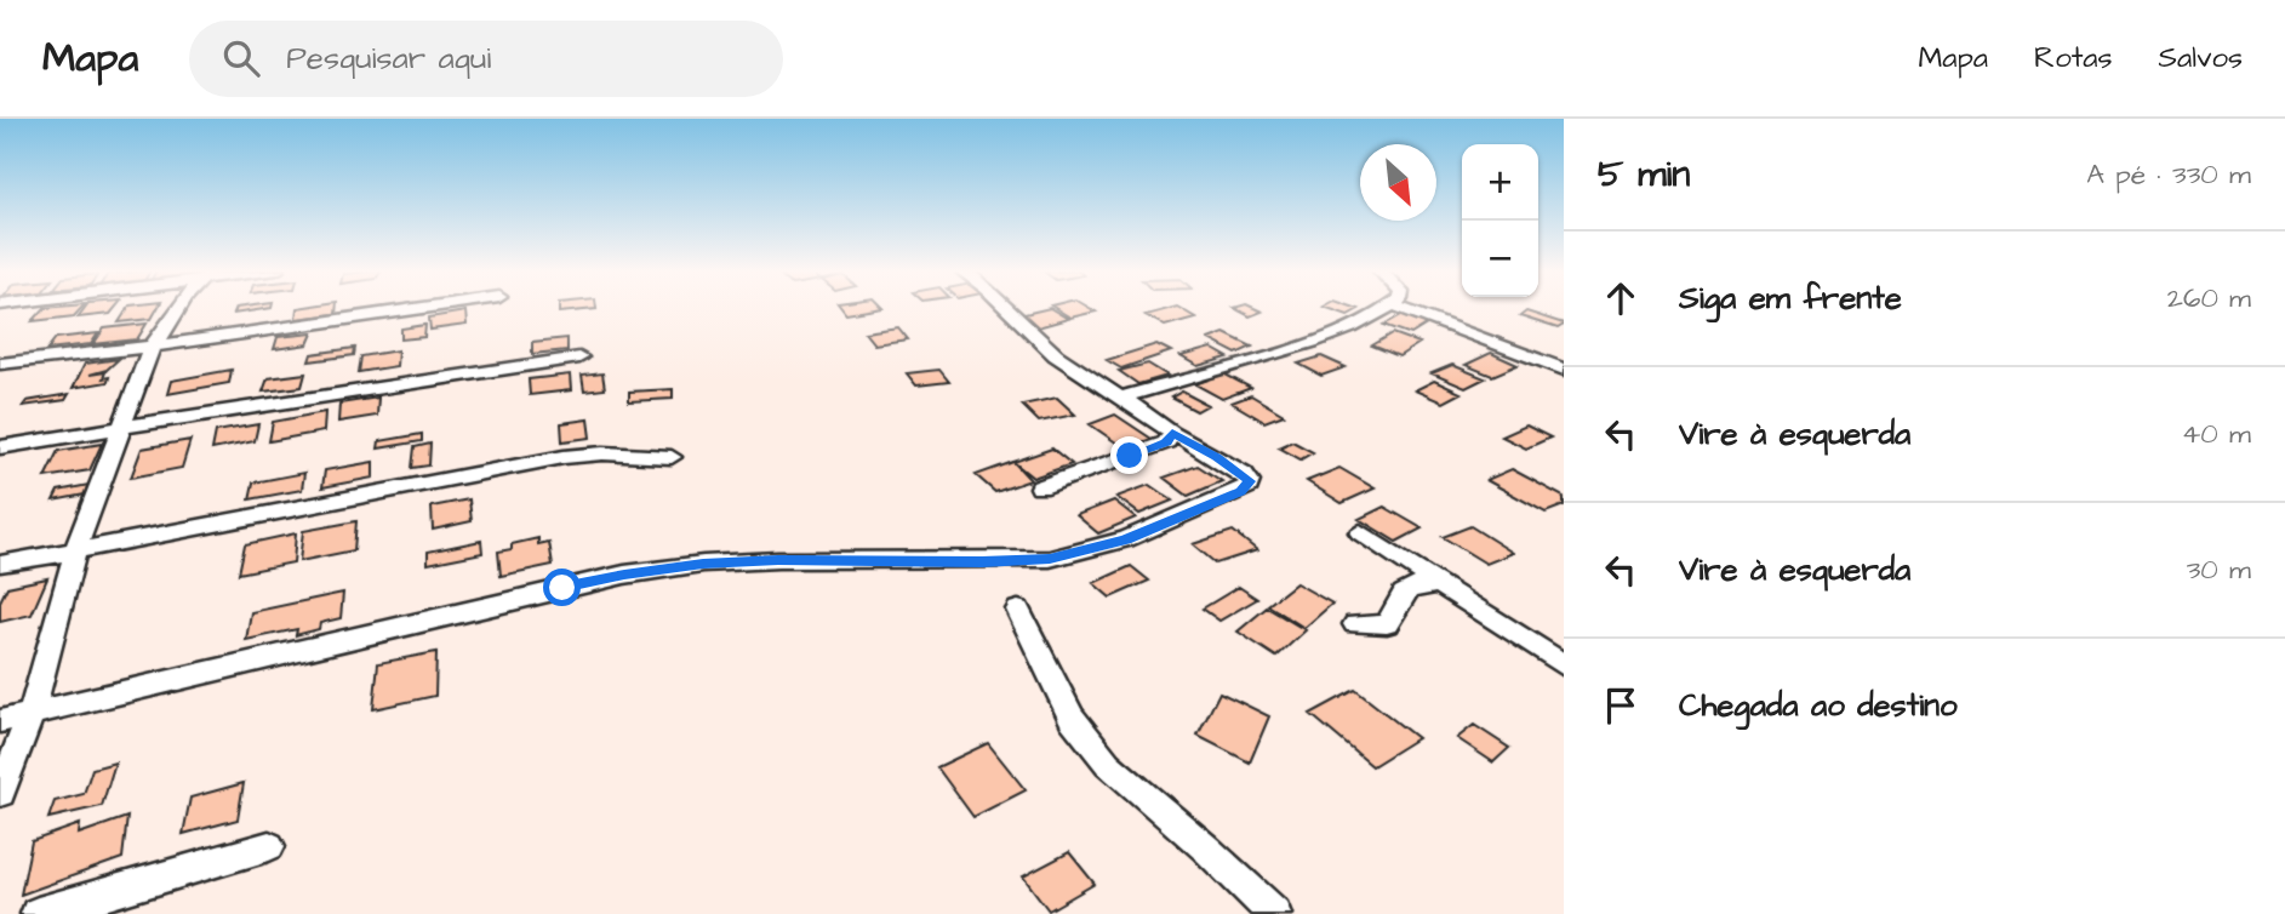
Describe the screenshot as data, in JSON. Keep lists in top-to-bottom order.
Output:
{
  "north": "bottom right",
  "page": {
    "header": "Mapa",
    "search": "Pesquisar aqui",
    "nav": ["Mapa", "Rotas", "Salvos"],
    "heading": ["5 min", "A pé · 330 m"],
    "map_buttons": ["+", "−"],
    "list": [
      ["Siga em frente", "260 m"],
      ["Vire à esquerda", "40 m"],
      ["Vire à esquerda", "30 m"],
      "Chegada ao destino"
    ]
  }
}
